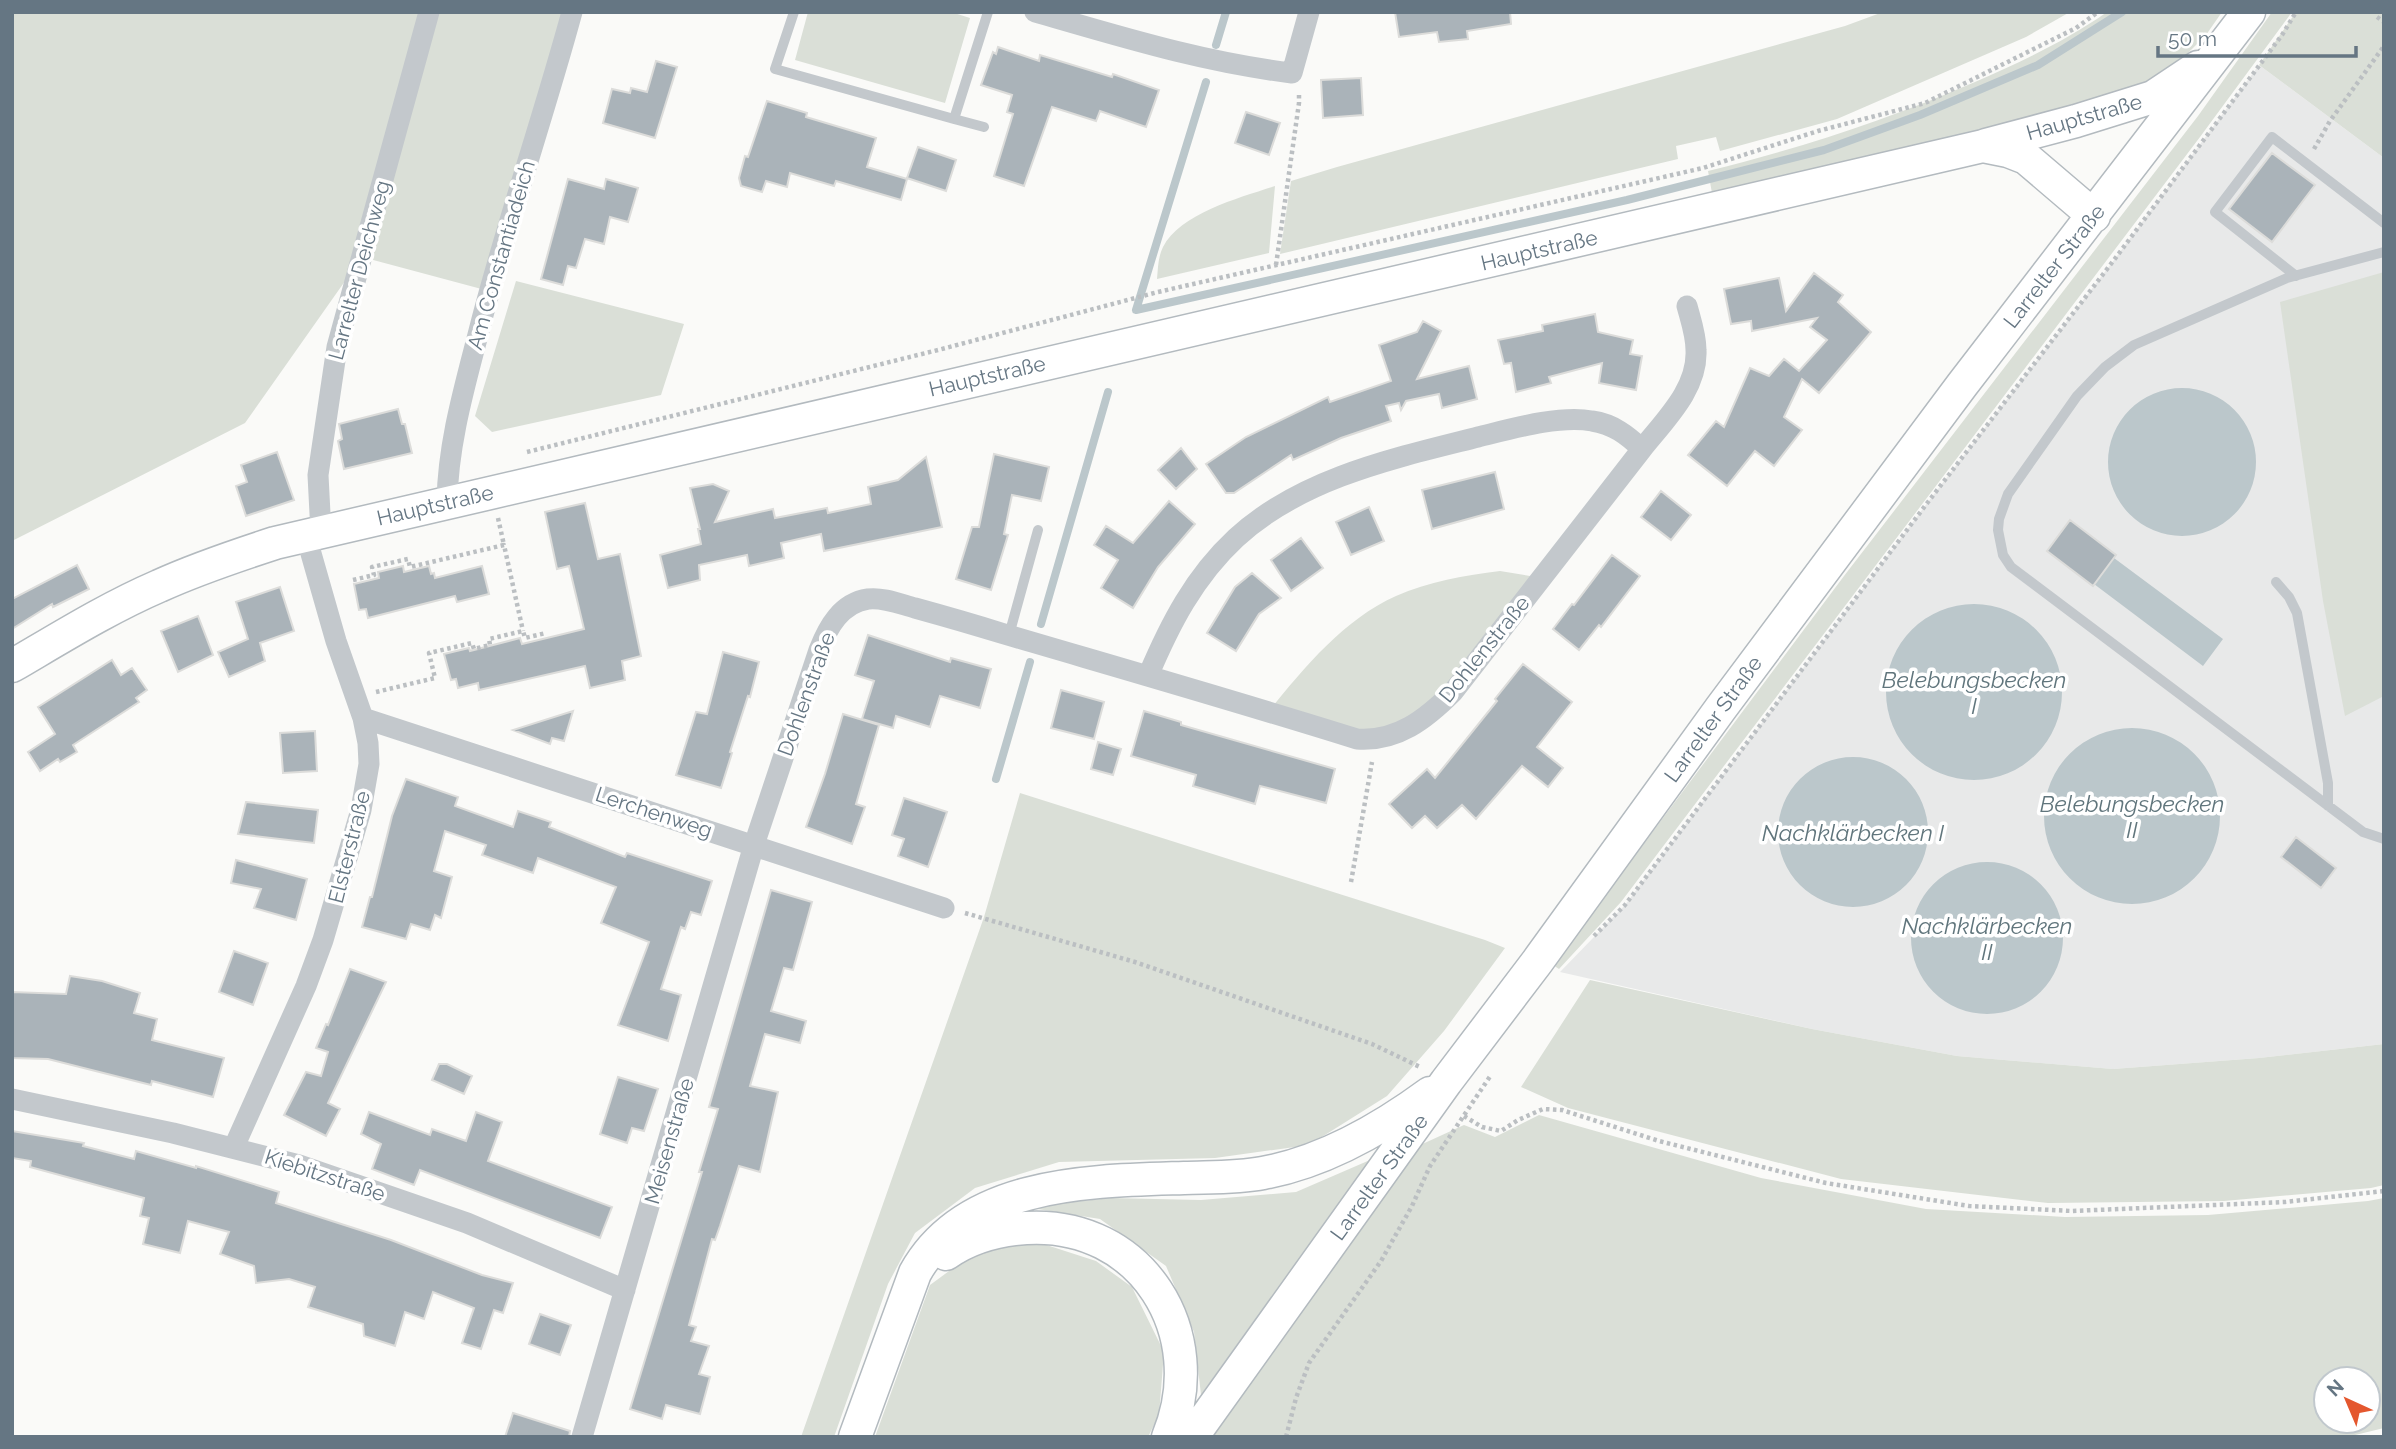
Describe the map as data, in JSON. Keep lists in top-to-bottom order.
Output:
{
  "streets": {
    "main road": ["Hauptstraße", "Larrelter Straße"],
    "street": [
      "Am Constantiadeich",
      "Larrelter Deichweg",
      "Dohlenstraße",
      "Lerchenweg",
      "Elsterstraße",
      "Meisenstraße",
      "Kiebitzstraße"
    ]
  },
  "crossings": [
    ["Hauptstraße", "Am Constantiadeich"],
    ["Hauptstraße", "Larrelter Straße"],
    ["Hauptstraße", "Larrelter Deichweg"],
    ["Hauptstraße", "Elsterstraße"],
    ["Larrelter Deichweg", "Elsterstraße"],
    ["Dohlenstraße", "Lerchenweg"],
    ["Dohlenstraße", "Meisenstraße"],
    ["Lerchenweg", "Elsterstraße"],
    ["Lerchenweg", "Meisenstraße"],
    ["Elsterstraße", "Kiebitzstraße"],
    ["Meisenstraße", "Kiebitzstraße"]
  ],
  "water": [
    "Belebungsbecken I",
    "Belebungsbecken II",
    "Nachklärbecken I",
    "Nachklärbecken II"
  ],
  "scale_bar": "50 m",
  "north": "top left"
}
